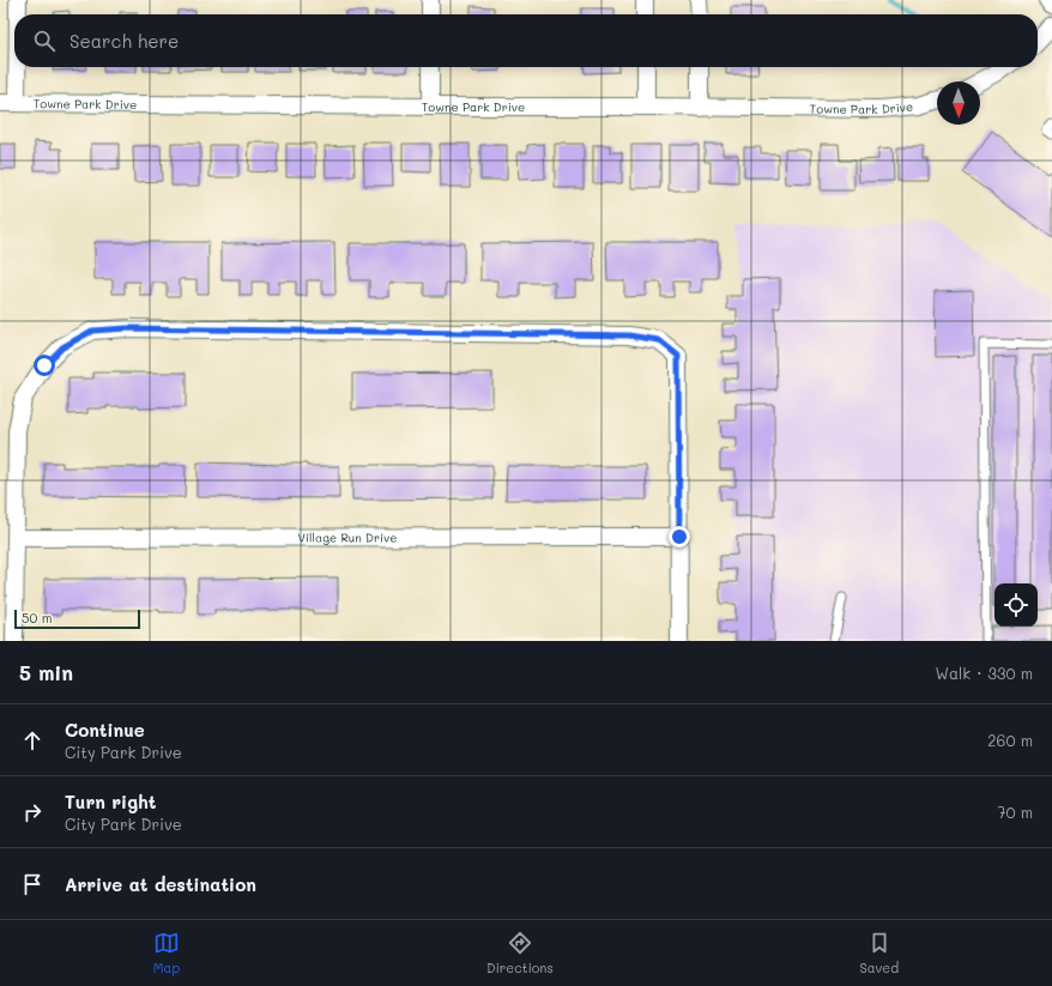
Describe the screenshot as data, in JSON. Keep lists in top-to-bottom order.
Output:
{
  "streets": {
    "street": ["Towne Park Drive", "Village Run Drive"]
  },
  "scale_bar": "50 m",
  "north": "bottom",
  "page": {
    "search": "Search here",
    "scale": "50 m",
    "heading": ["5 min", "Walk · 330 m"],
    "list": [
      ["Continue", "City Park Drive", "260 m"],
      ["Turn right", "City Park Drive", "70 m"],
      "Arrive at destination"
    ],
    "nav": ["Map", "Directions", "Saved"]
  }
}
